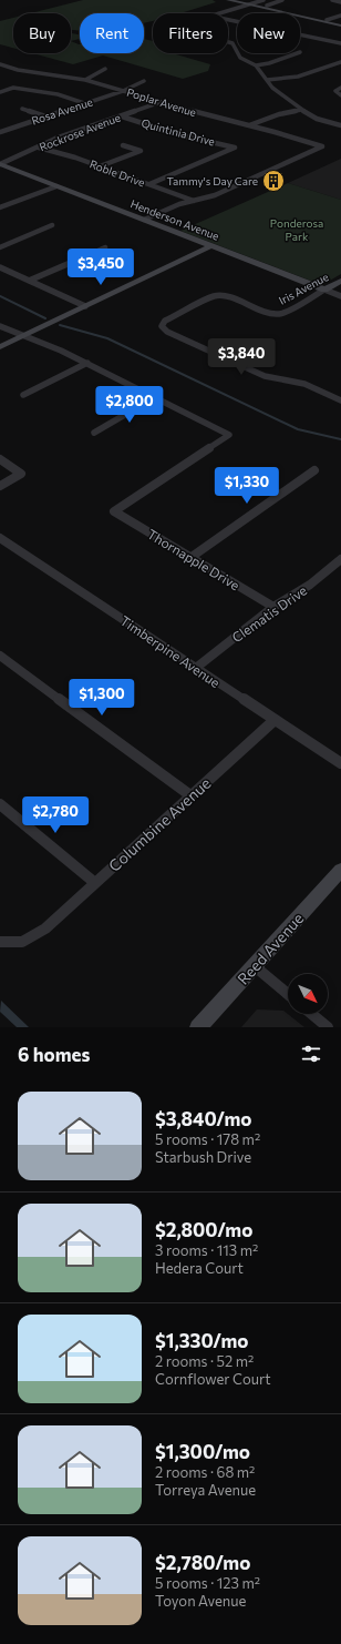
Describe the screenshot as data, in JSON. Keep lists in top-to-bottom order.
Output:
{
  "streets": {
    "street": [
      "Poplar Avenue",
      "Rosa Avenue",
      "Rockrose Avenue",
      "Quintinia Drive",
      "Roble Drive",
      "Henderson Avenue",
      "Iris Avenue",
      "Thornapple Drive",
      "Clematis Drive",
      "Timberpine Avenue",
      "Columbine Avenue",
      "Reed Avenue"
    ]
  },
  "crossings": [
    ["Poplar Avenue", "Rosa Avenue"],
    ["Poplar Avenue", "Rockrose Avenue"],
    ["Poplar Avenue", "Roble Drive"],
    ["Rockrose Avenue", "Quintinia Drive"],
    ["Rockrose Avenue", "Roble Drive"],
    ["Rockrose Avenue", "Henderson Avenue"],
    ["Quintinia Drive", "Roble Drive"],
    ["Henderson Avenue", "Iris Avenue"],
    ["Thornapple Drive", "Clematis Drive"],
    ["Clematis Drive", "Timberpine Avenue"],
    ["Timberpine Avenue", "Columbine Avenue"]
  ],
  "parks": ["Ponderosa Park"],
  "places": {
    "building": ["Tammy's Day Care"]
  },
  "north": "bottom right",
  "page": {
    "chip": [
      "Buy",
      "Rent",
      "Filters",
      "New"
    ],
    "price": [
      "$3,450",
      "$3,840",
      "$2,800",
      "$1,330",
      "$1,300",
      "$2,780"
    ],
    "heading": "6 homes",
    "list": [
      {
        "name": "$3,840/mo",
        "note": "5 rooms · 178 m² · Starbush Drive"
      },
      {
        "name": "$2,800/mo",
        "note": "3 rooms · 113 m² · Hedera Court"
      },
      {
        "name": "$1,330/mo",
        "note": "2 rooms · 52 m² · Cornflower Court"
      },
      {
        "name": "$1,300/mo",
        "note": "2 rooms · 68 m² · Torreya Avenue"
      },
      {
        "name": "$2,780/mo",
        "note": "5 rooms · 123 m² · Toyon Avenue"
      }
    ]
  }
}
